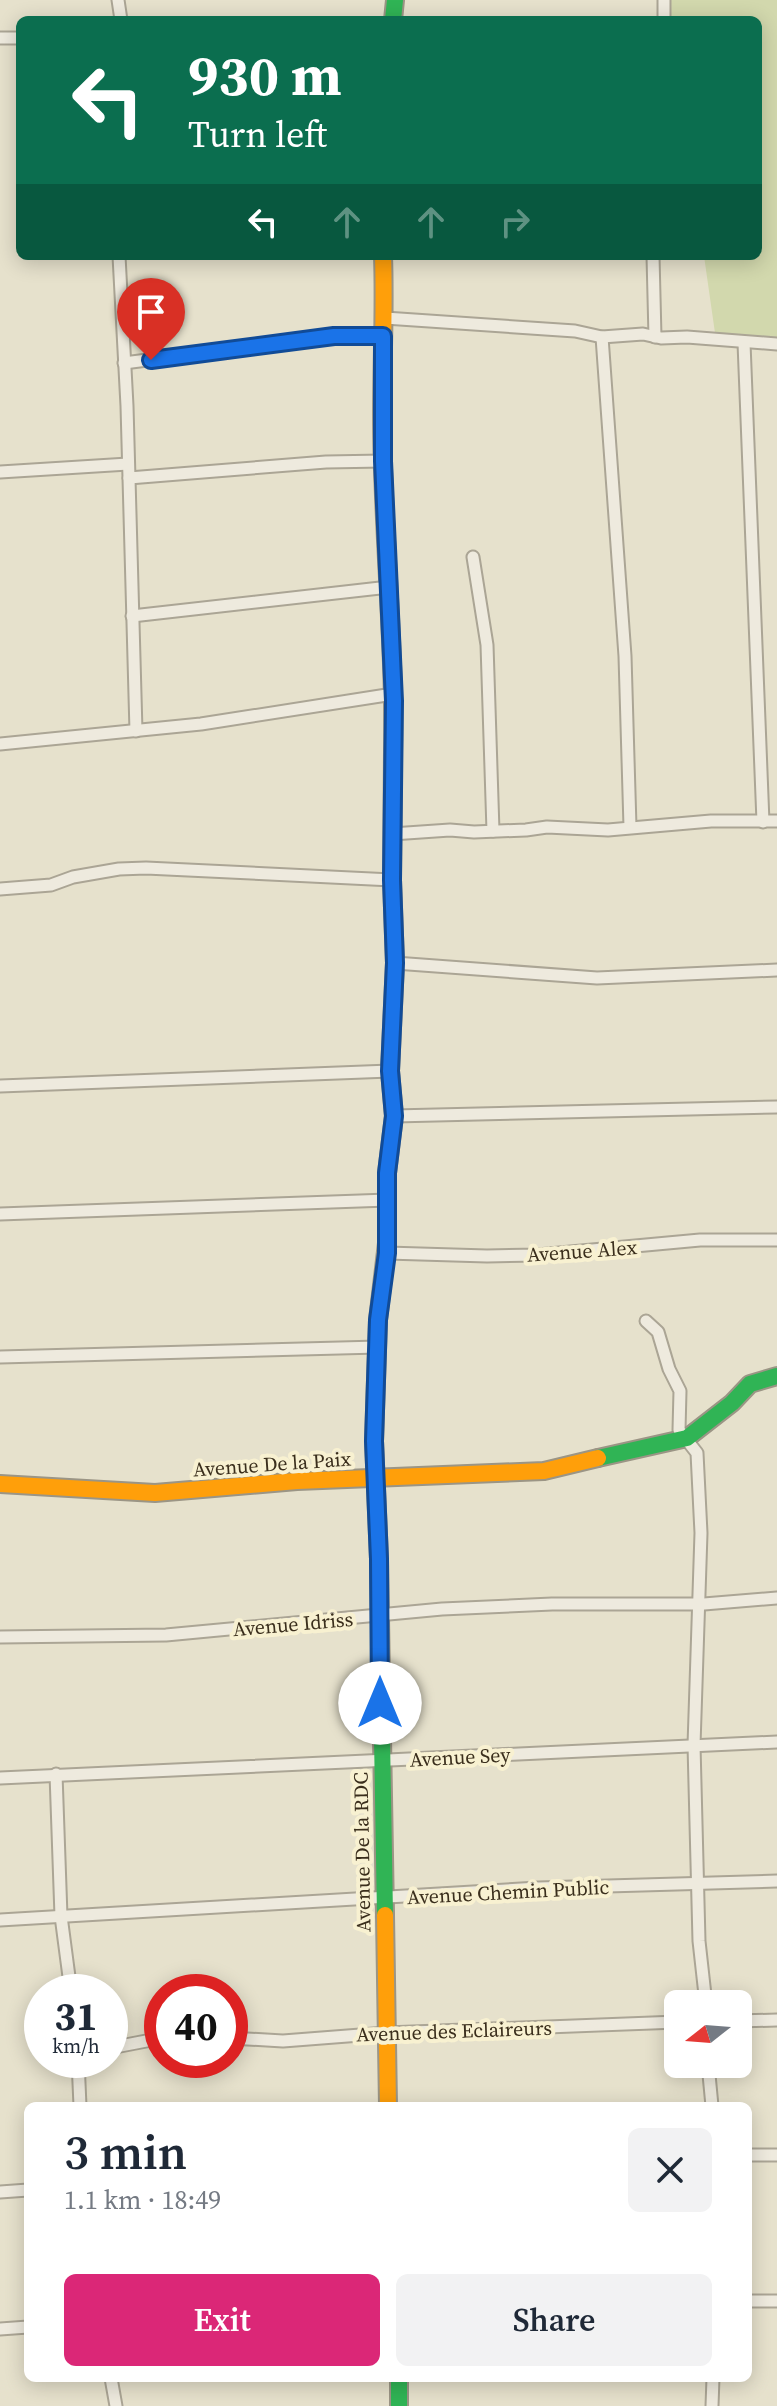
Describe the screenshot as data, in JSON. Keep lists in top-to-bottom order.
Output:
{
  "streets": {
    "street": [
      "Avenue Alex",
      "Avenue De la Paix",
      "Avenue Idriss",
      "Avenue Sey",
      "Avenue De la RDC",
      "Avenue Chemin Public",
      "Avenue des Eclaireurs"
    ]
  },
  "crossings": [
    ["Avenue Alex", "Avenue De la RDC"],
    ["Avenue De la Paix", "Avenue De la RDC"],
    ["Avenue Idriss", "Avenue De la RDC"],
    ["Avenue Sey", "Avenue De la RDC"],
    ["Avenue De la RDC", "Avenue Chemin Public"],
    ["Avenue De la RDC", "Avenue des Eclaireurs"]
  ],
  "north": "left",
  "page": {
    "turn": ["930 m", "Turn left"],
    "speed": "31 km/h",
    "limit": "40",
    "heading": ["3 min", "1.1 km · 18:49"],
    "buttons": ["Exit", "Share"]
  }
}
